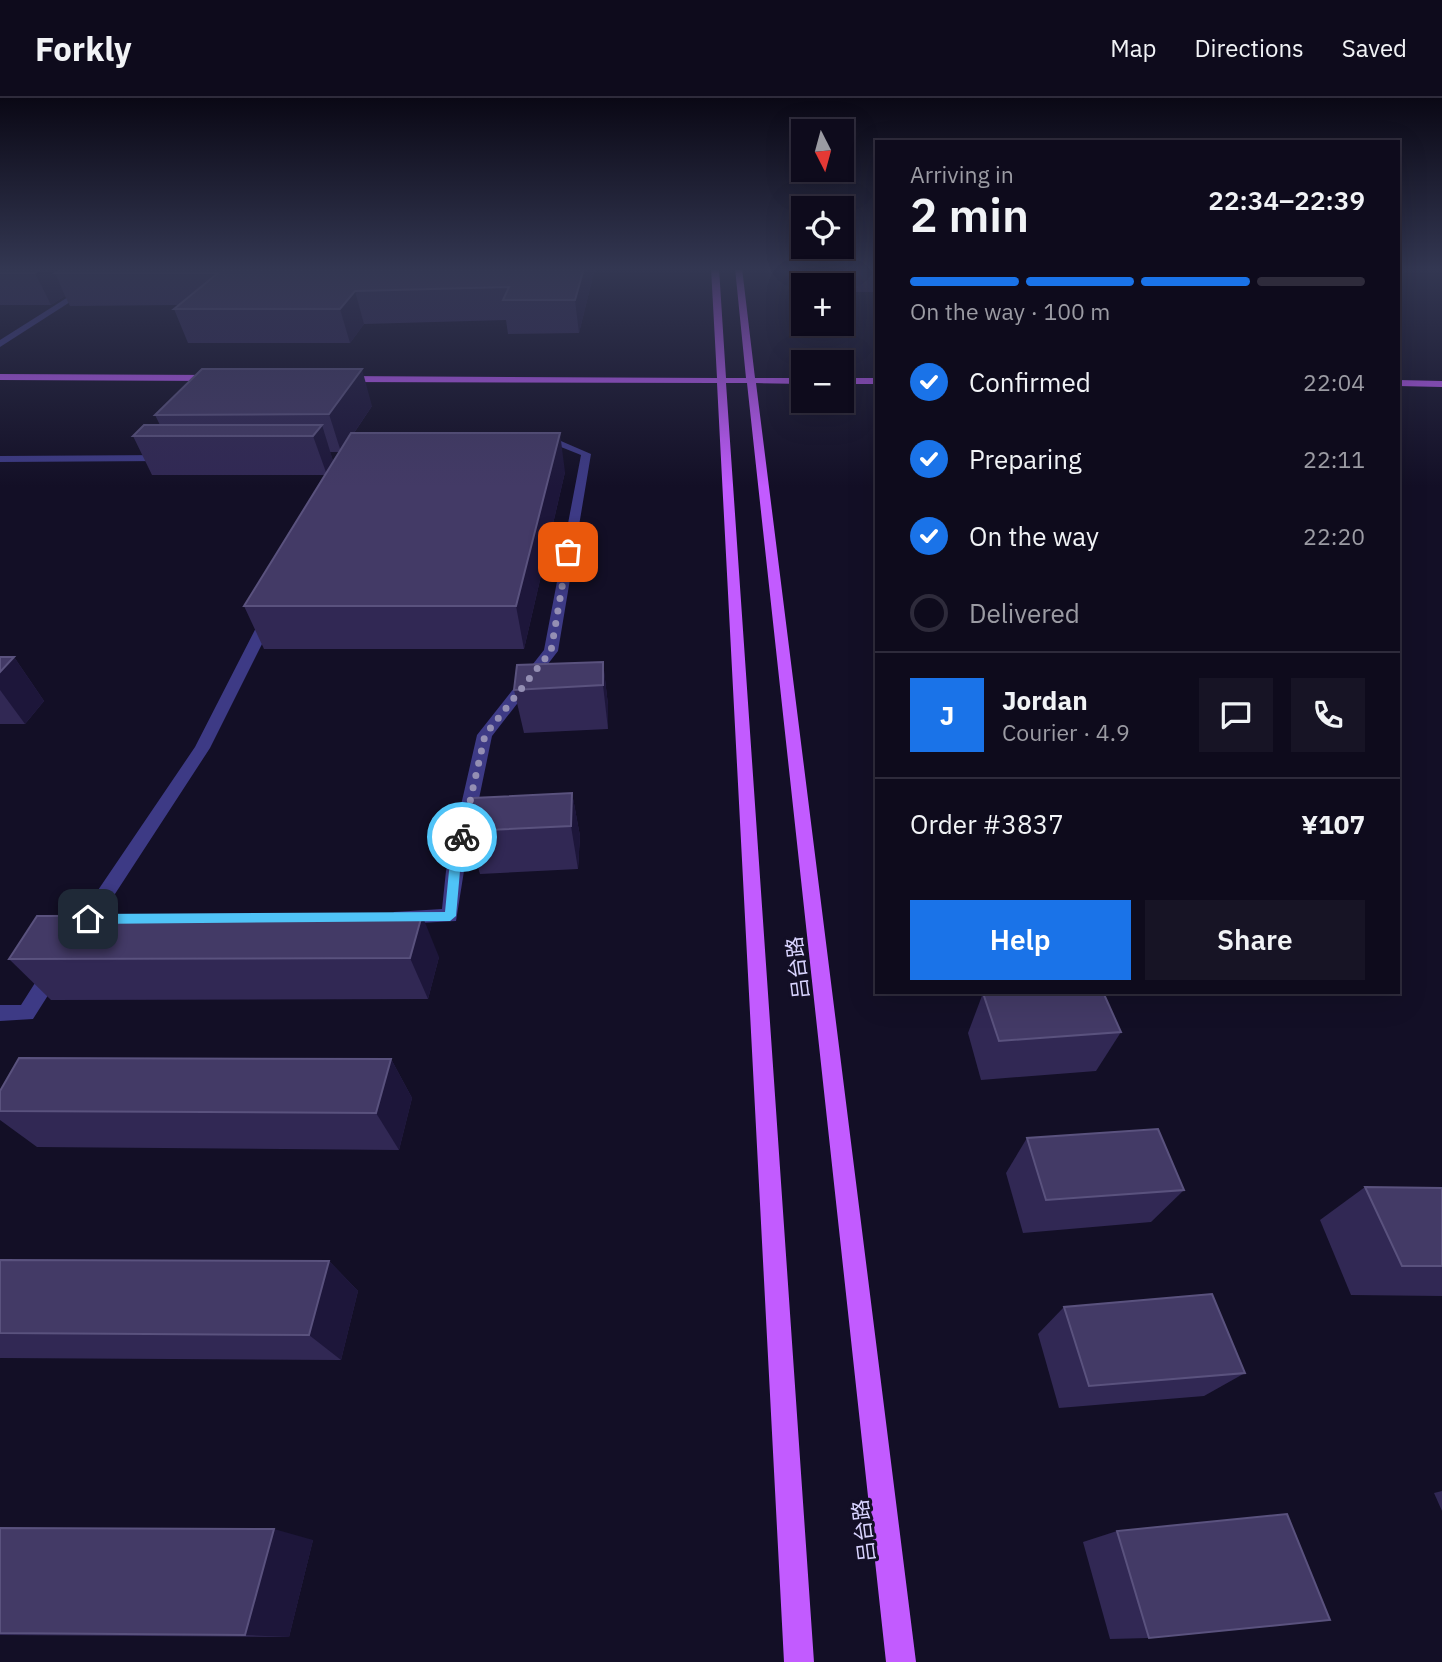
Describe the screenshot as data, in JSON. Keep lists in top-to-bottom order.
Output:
{
  "streets": {
    "main road": ["吕台路"]
  },
  "north": "bottom",
  "page": {
    "header": "Forkly",
    "nav": ["Map", "Directions", "Saved"],
    "map_buttons": ["+", "−"],
    "heading": ["2 min", "Arriving in", "22:34–22:39"],
    "panel": [
      "Jordan",
      "Courier · 4.9",
      "Order #3837",
      "¥107"
    ],
    "bar": "On the way · 100 m",
    "list": [
      ["Confirmed", "22:04"],
      ["Preparing", "22:11"],
      ["On the way", "22:20"],
      "Delivered"
    ],
    "round": "J",
    "buttons": ["Help", "Share"]
  }
}
